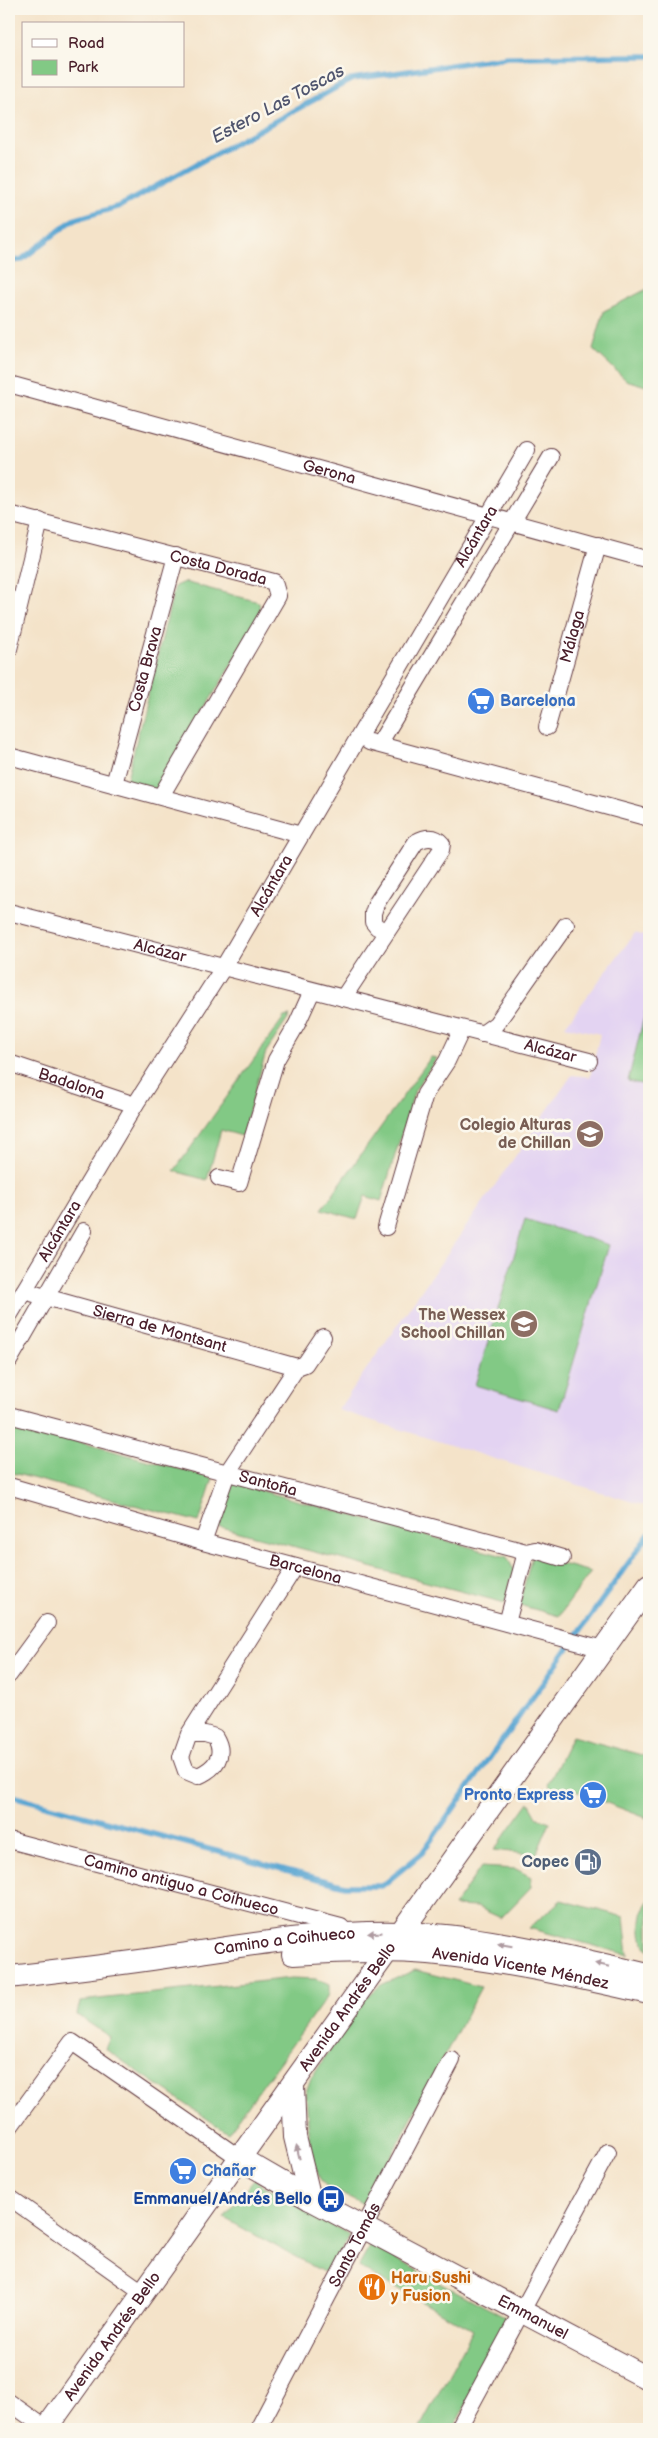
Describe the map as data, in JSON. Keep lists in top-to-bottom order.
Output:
{
  "streets": {
    "main road": [
      "Camino a Coihueco",
      "Avenida Vicente Méndez",
      "Avenida Andrés Bello",
      "Emmanuel"
    ],
    "street": [
      "Gerona",
      "Alcántara",
      "Costa Dorada",
      "Málaga",
      "Costa Brava",
      "Alcázar",
      "Badalona",
      "Sierra de Montsant",
      "Santoña",
      "Barcelona",
      "Camino antiguo a Coihueco",
      "Santo Tomás"
    ]
  },
  "crossings": [
    ["Gerona", "Alcántara"],
    ["Gerona", "Málaga"],
    ["Alcántara", "Alcázar"],
    ["Alcántara", "Badalona"],
    ["Alcántara", "Sierra de Montsant"],
    ["Costa Dorada", "Costa Brava"],
    ["Barcelona", "Avenida Andrés Bello"],
    ["Camino antiguo a Coihueco", "Camino a Coihueco"],
    ["Camino a Coihueco", "Avenida Vicente Méndez"],
    ["Camino a Coihueco", "Avenida Andrés Bello"],
    ["Avenida Vicente Méndez", "Avenida Andrés Bello"],
    ["Avenida Andrés Bello", "Emmanuel"],
    ["Santo Tomás", "Emmanuel"]
  ],
  "water": ["Estero Las Toscas"],
  "places": {
    "supermarket": ["Barcelona", "Pronto Express", "Chañar"],
    "school or university": ["Colegio Alturas de Chillan", "The Wessex School Chillan"],
    "fuel station": ["Copec"],
    "bus stop": ["Emmanuel/Andrés Bello"],
    "restaurant": ["Haru Sushi y Fusion"]
  },
  "legend": ["Road", "Park"]
}
